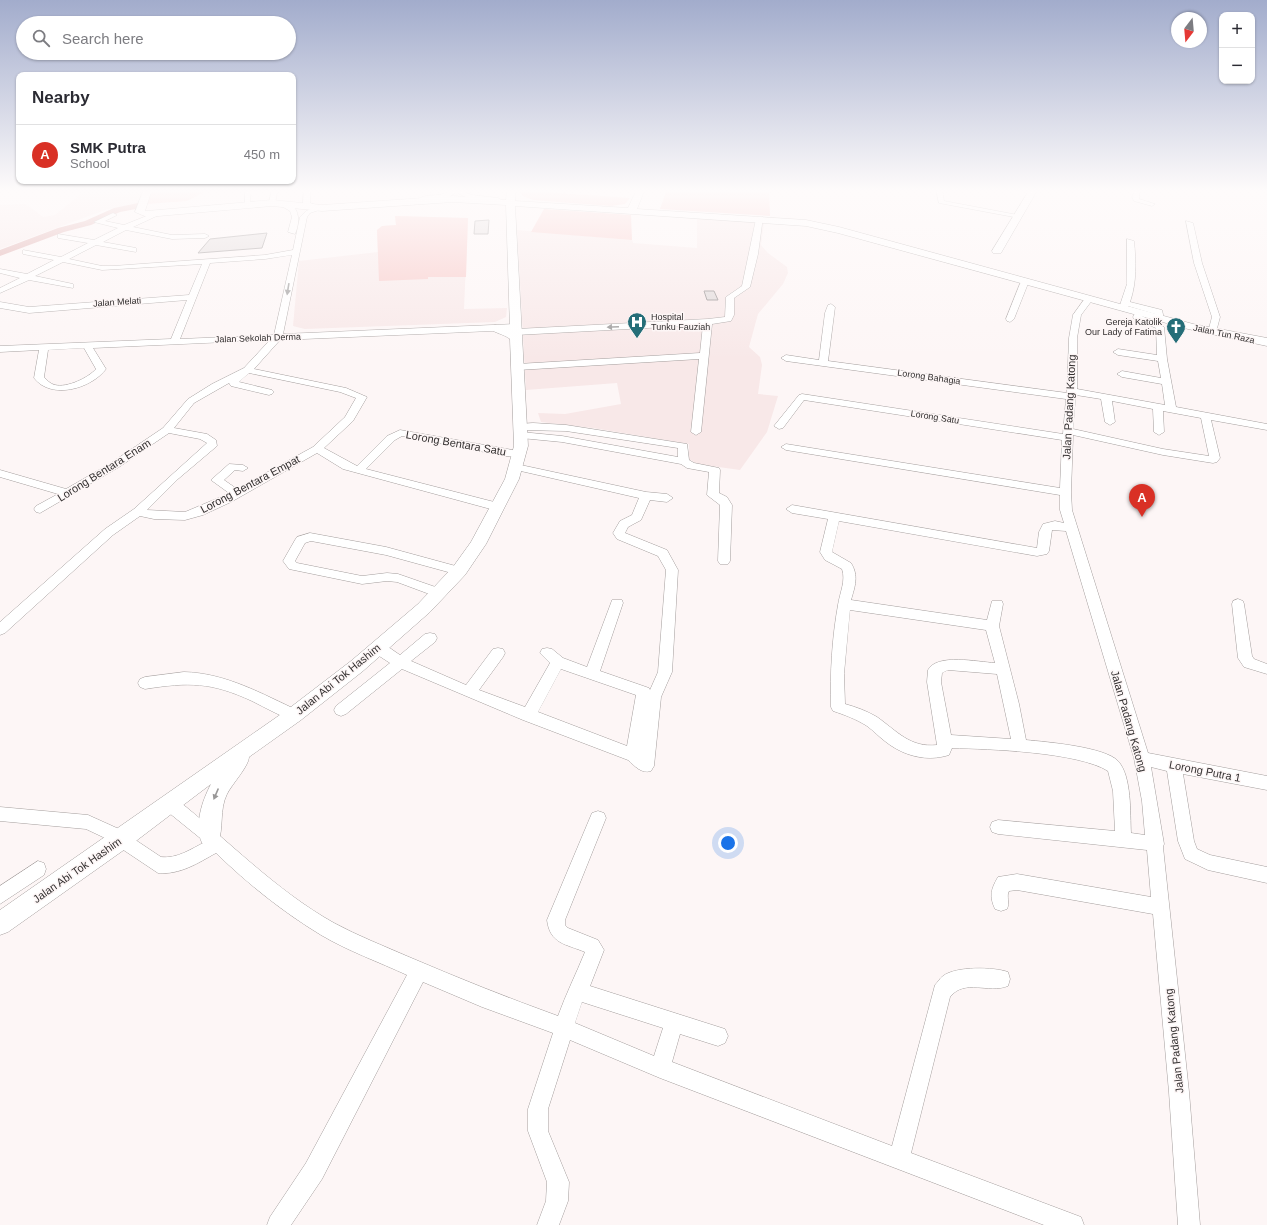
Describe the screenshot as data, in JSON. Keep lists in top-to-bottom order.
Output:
{
  "streets": {
    "main road": ["Jalan Tun Raza", "Jalan Abi Tok Hashim"],
    "street": [
      "Jalan Melati",
      "Jalan Sekolah Derma",
      "Lorong Bahagia",
      "Jalan Padang Katong",
      "Lorong Satu",
      "Lorong Bentara Satu",
      "Lorong Bentara Enam",
      "Lorong Bentara Empat",
      "Lorong Putra 1"
    ]
  },
  "crossings": [
    ["Jalan Tun Raza", "Jalan Padang Katong"],
    ["Lorong Bahagia", "Jalan Padang Katong"],
    ["Lorong Bahagia", "Lorong Satu"],
    ["Jalan Padang Katong", "Lorong Satu"],
    ["Jalan Padang Katong", "Lorong Putra 1"],
    ["Lorong Bentara Satu", "Jalan Abi Tok Hashim"],
    ["Lorong Bentara Enam", "Lorong Bentara Empat"]
  ],
  "places": {
    "hospital": ["Hospital Tunku Fauziah"],
    "church": ["Gereja Katolik Our Lady of Fatima"]
  },
  "north": "bottom",
  "page": {
    "map_buttons": ["+", "−"],
    "search": "Search here",
    "heading": "Nearby",
    "list": [
      {
        "mark": "A",
        "name": "SMK Putra",
        "note": "School",
        "value": "450 m"
      }
    ],
    "pins": "A"
  }
}
